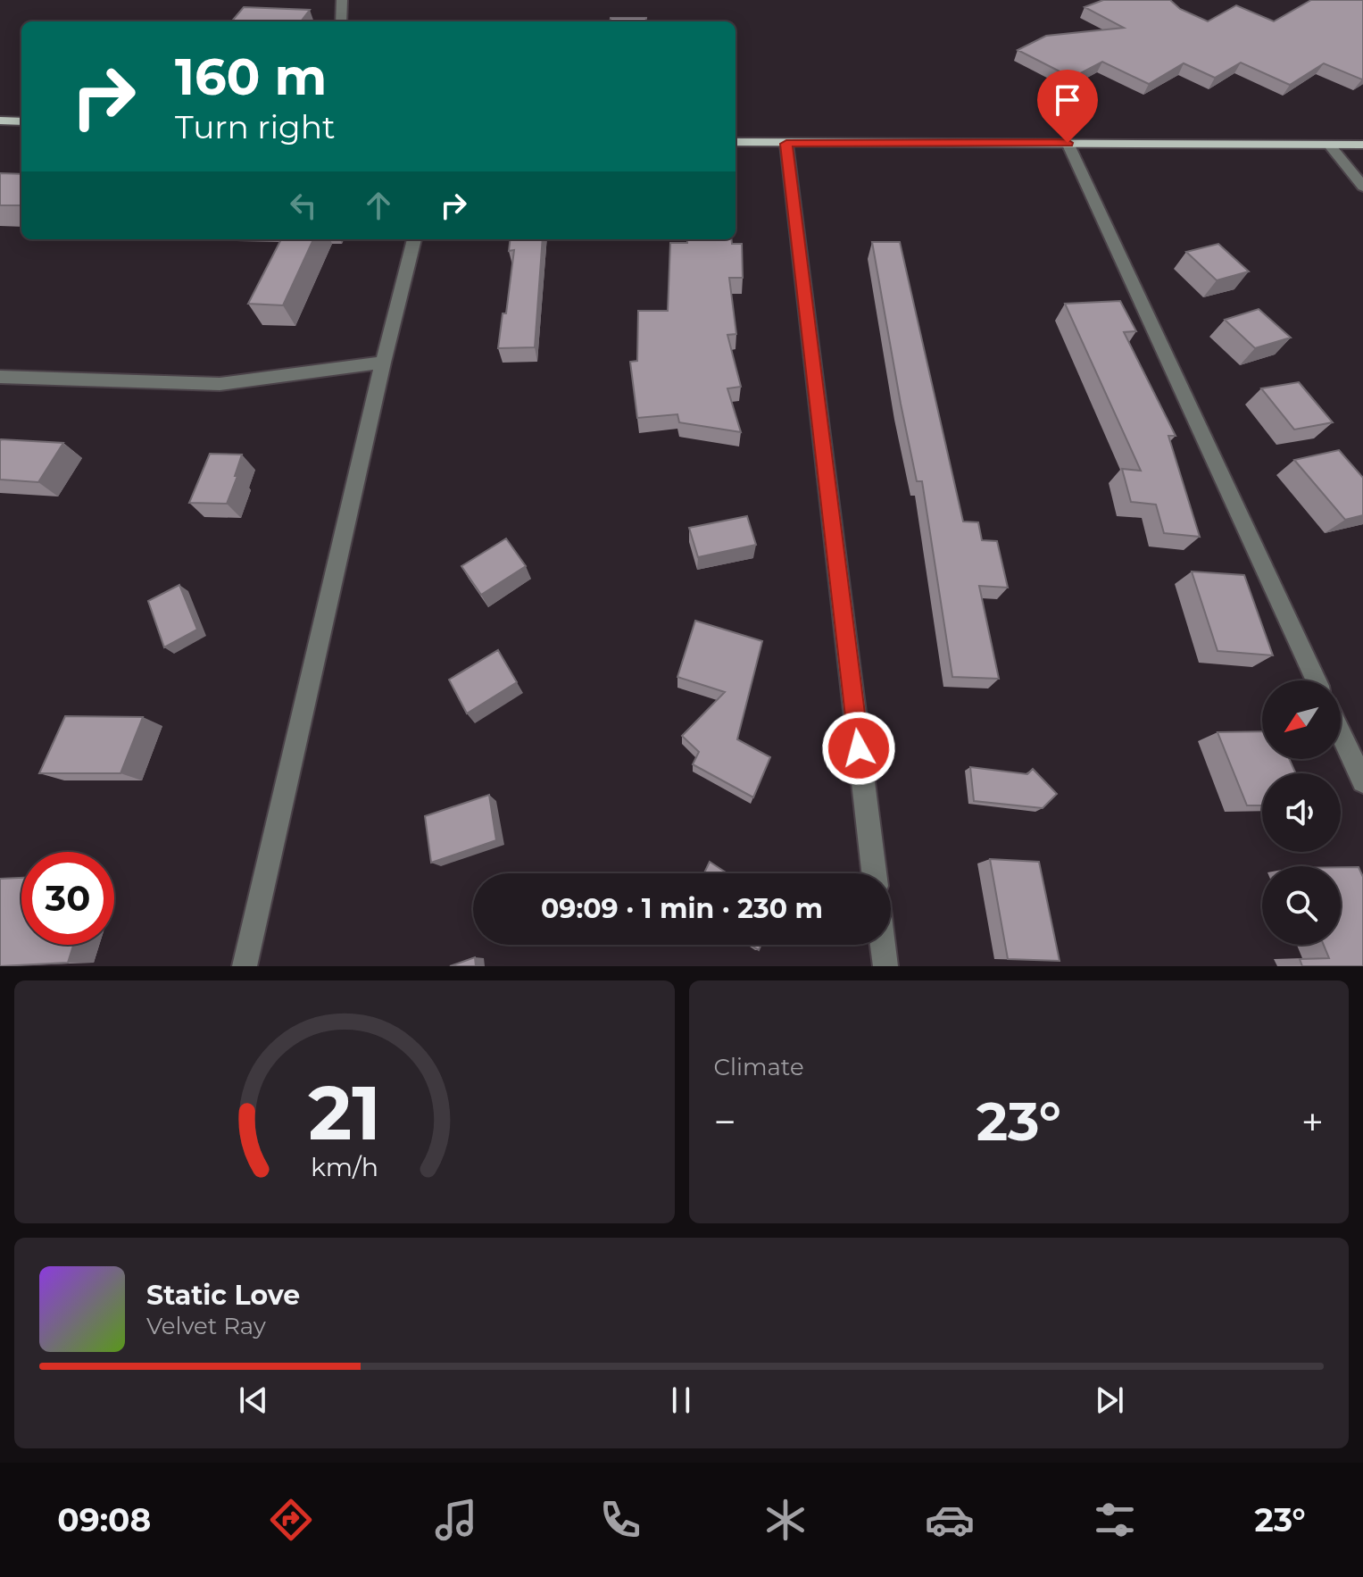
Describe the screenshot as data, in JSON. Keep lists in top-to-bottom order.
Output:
{
  "north": "bottom left",
  "page": {
    "turn": ["160 m", "Turn right"],
    "limit": "30",
    "trip": "09:09 · 1 min · 230 m",
    "tile": "Climate",
    "heat": ["−", "23°", "+"],
    "song": ["Static Love", "Velvet Ray"],
    "tabs": ["09:08", "23°"],
    "gauge": ["21", "km/h"]
  }
}
